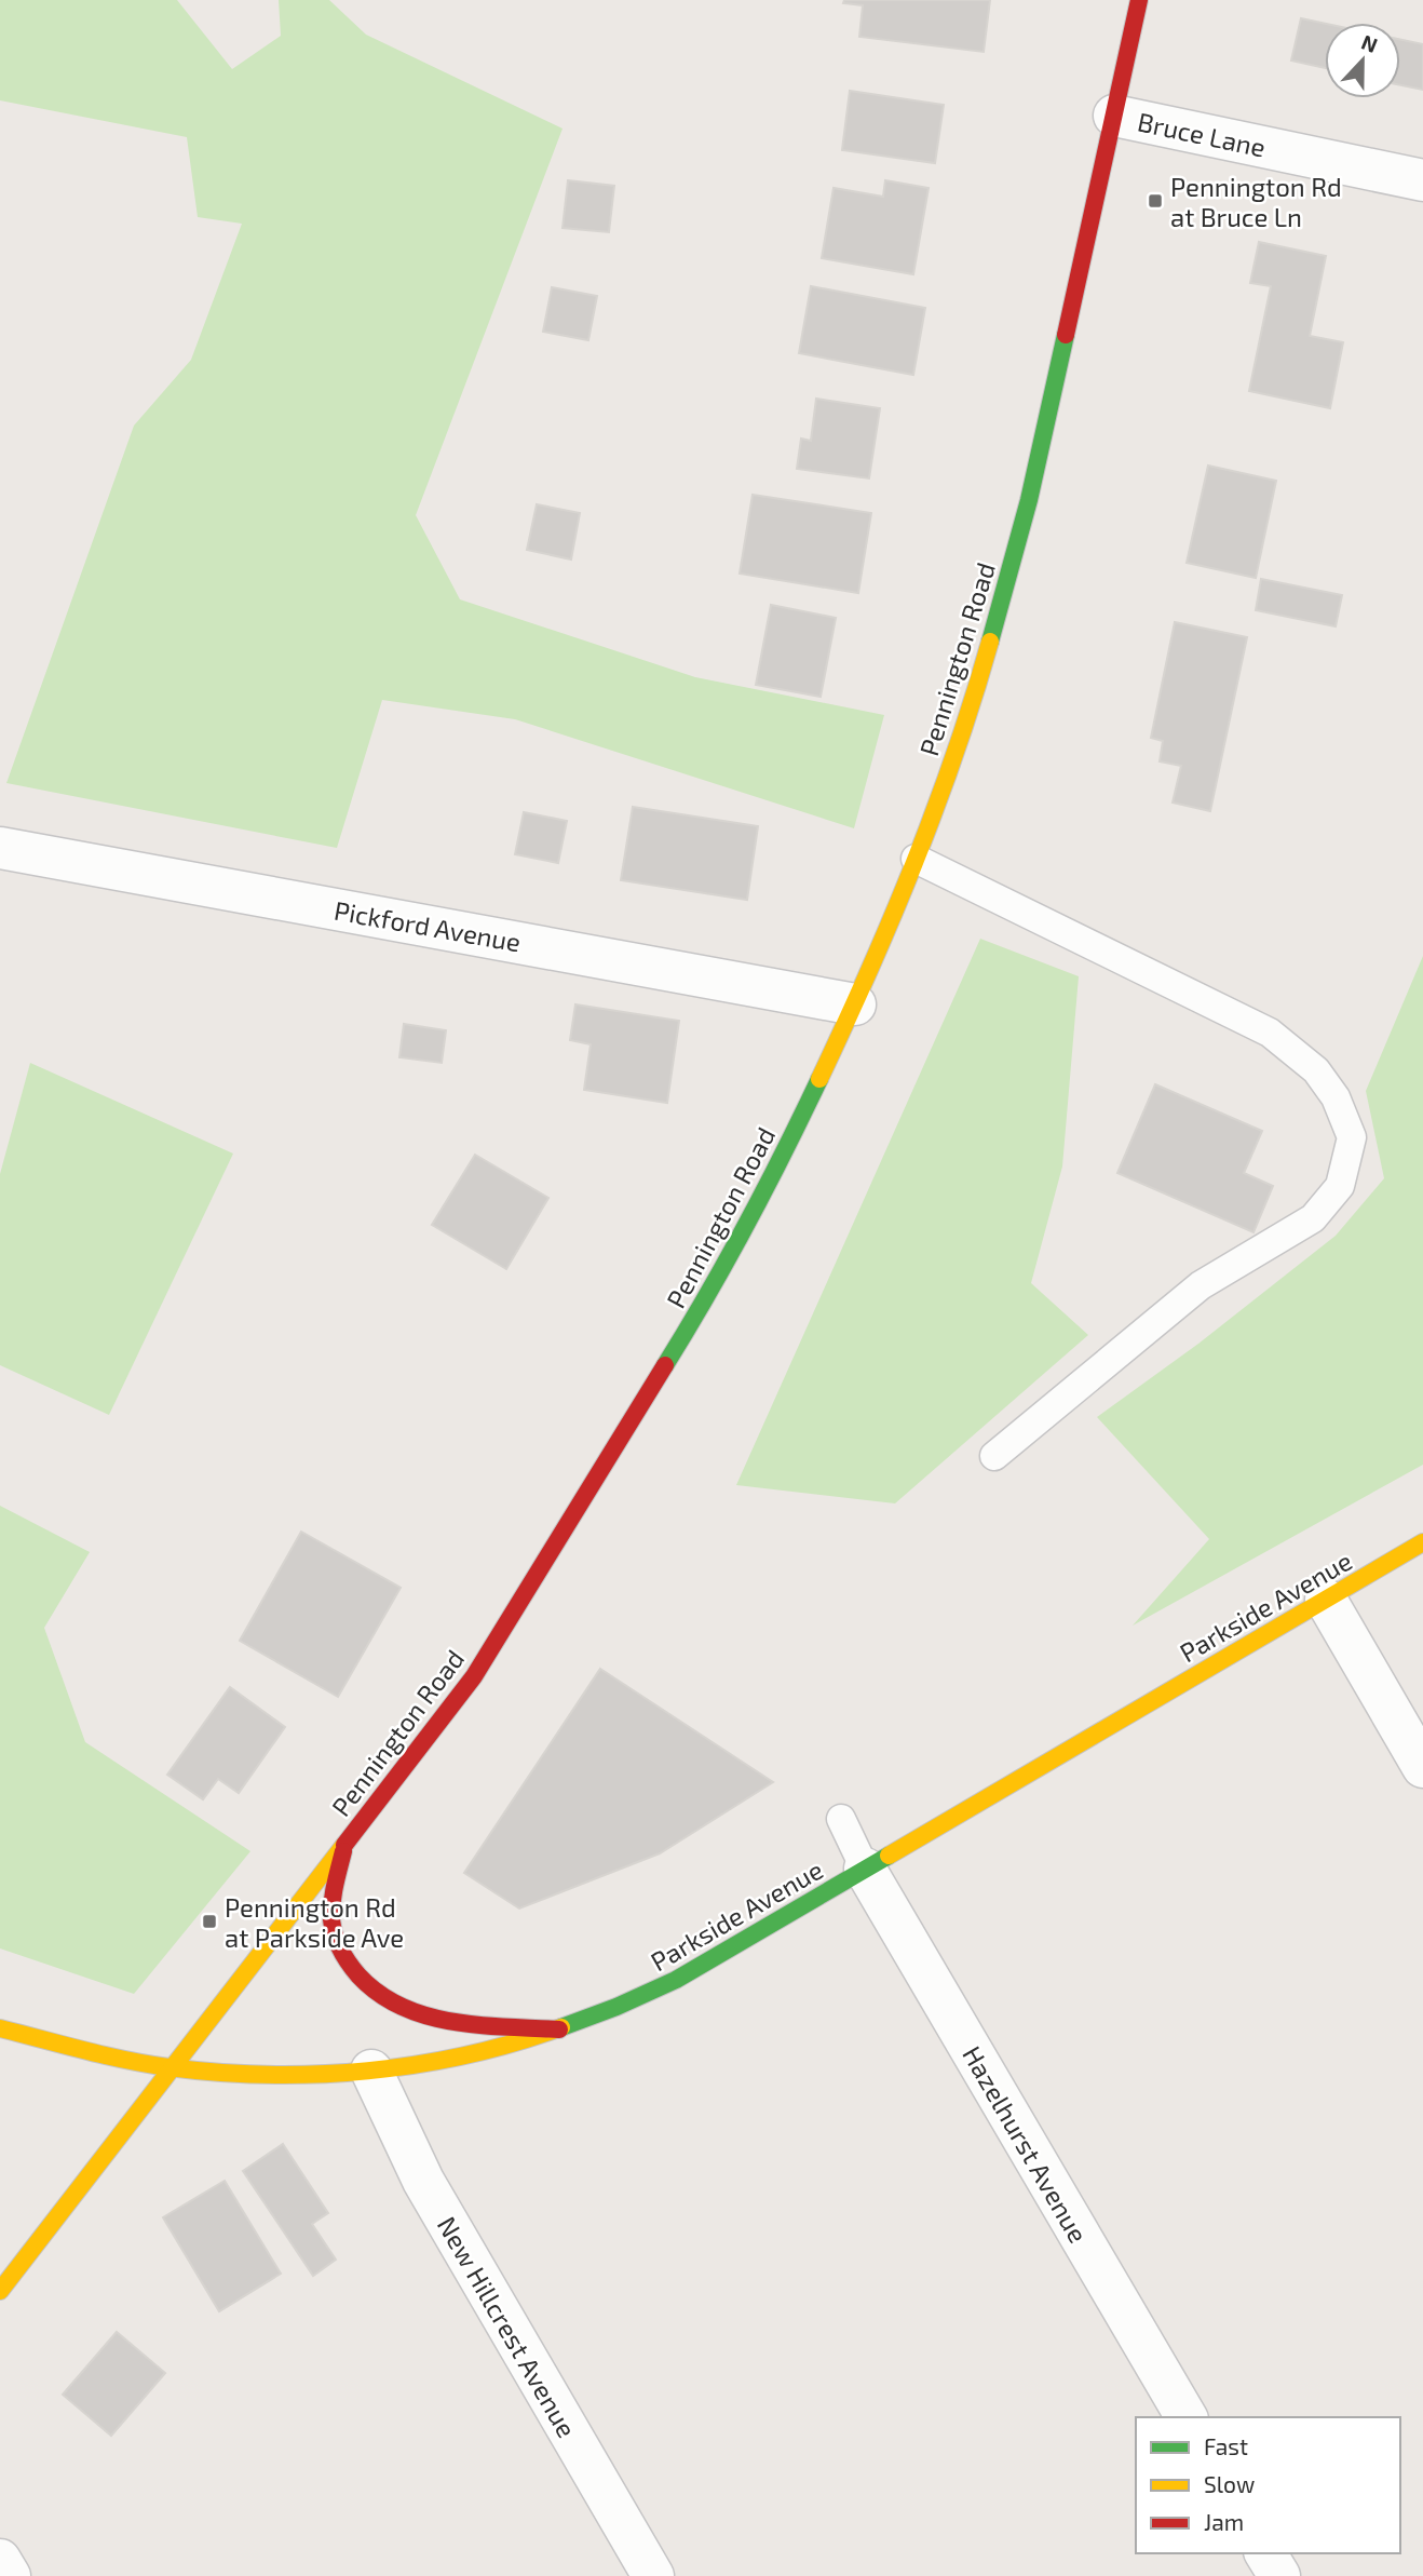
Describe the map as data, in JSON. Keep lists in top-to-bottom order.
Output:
{
  "streets": {
    "main road": ["Pennington Road", "Parkside Avenue"],
    "street": [
      "Bruce Lane",
      "Pickford Avenue",
      "Hazelhurst Avenue",
      "New Hillcrest Avenue"
    ]
  },
  "crossings": [
    ["Bruce Lane", "Pennington Road"],
    ["Pennington Road", "Pickford Avenue"],
    ["Pennington Road", "Parkside Avenue"],
    ["Parkside Avenue", "Hazelhurst Avenue"],
    ["Parkside Avenue", "New Hillcrest Avenue"]
  ],
  "places": {
    "transit": ["Pennington Rd at Bruce Ln", "Pennington Rd at Parkside Ave"]
  },
  "legend": ["Fast", "Slow", "Jam"],
  "north": "top"
}
